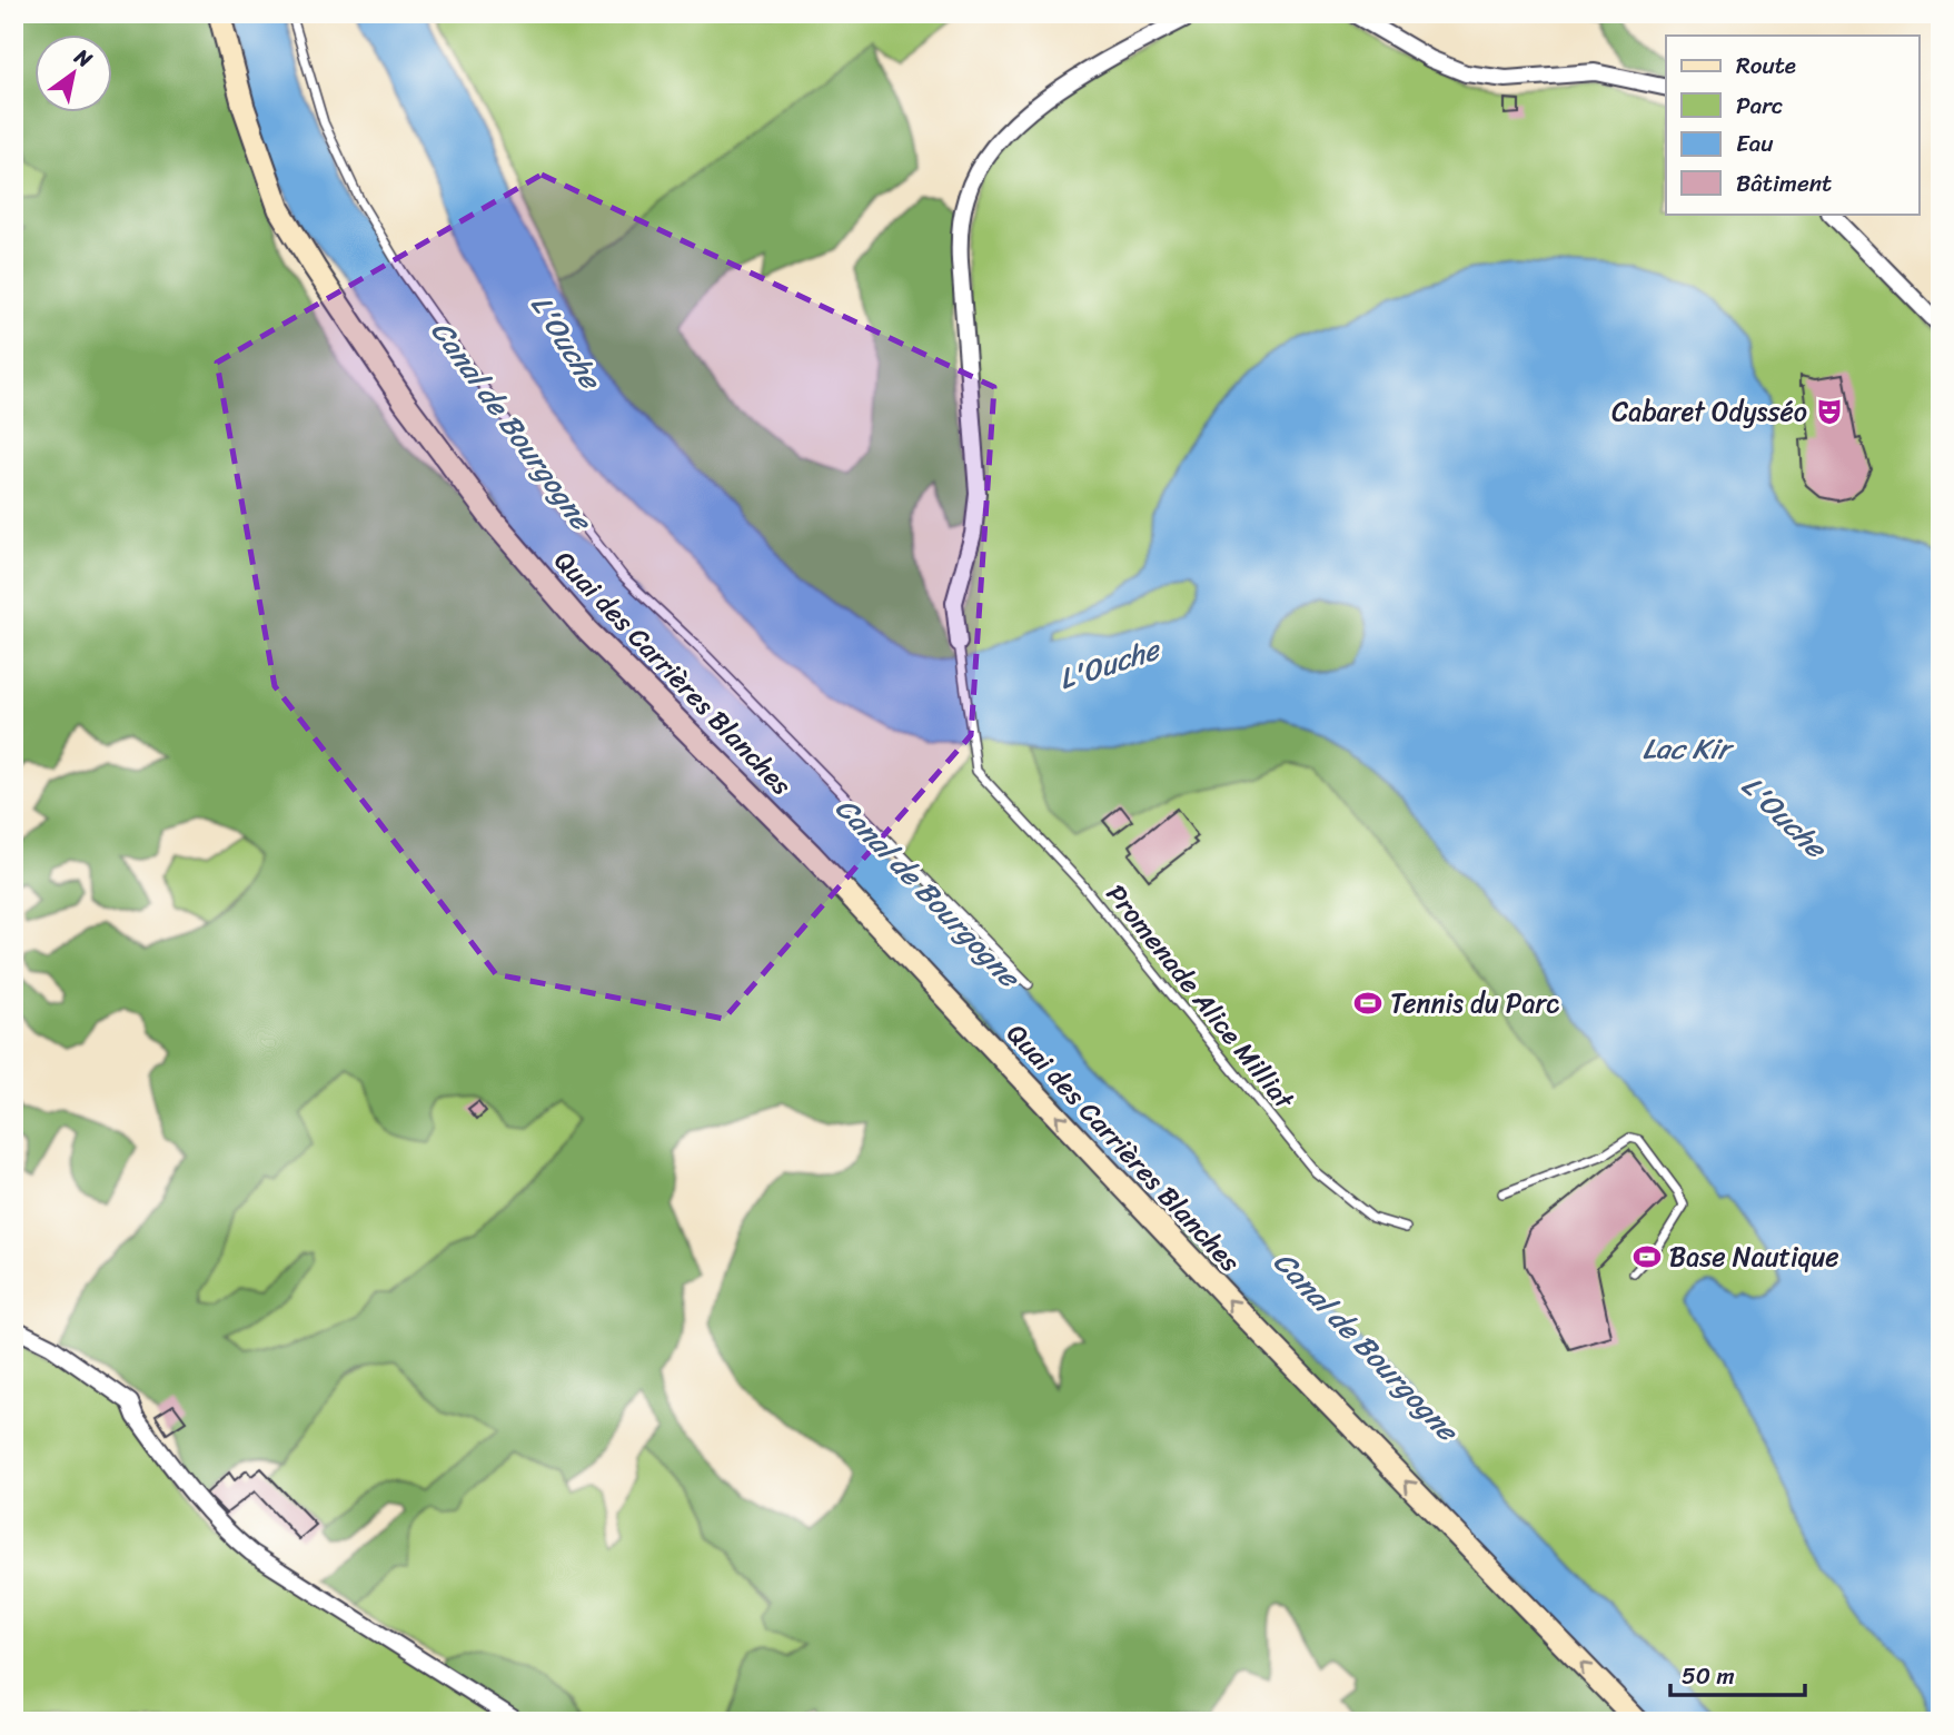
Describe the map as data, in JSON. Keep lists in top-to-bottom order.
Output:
{
  "streets": {
    "street": ["Quai des Carrières Blanches"],
    "lane": ["Promenade Alice Milliat"]
  },
  "one_way": ["Quai des Carrières Blanches"],
  "water": ["L'Ouche", "Canal de Bourgogne", "Lac Kir"],
  "places": {
    "theatre": ["Cabaret Odysséo"],
    "sports": ["Tennis du Parc", "Base Nautique"]
  },
  "legend": [
    "Route",
    "Parc",
    "Eau",
    "Bâtiment"
  ],
  "scale_bar": "50 m",
  "north": "top right"
}
